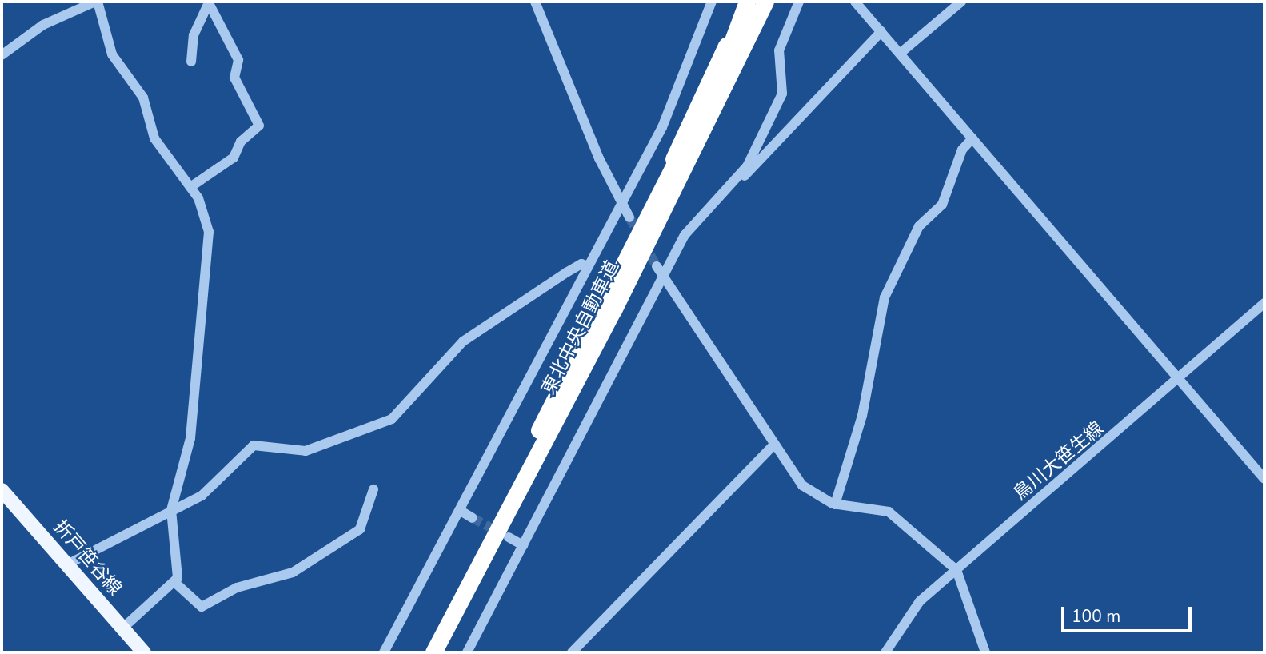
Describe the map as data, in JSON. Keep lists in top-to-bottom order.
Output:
{
  "streets": {
    "highway": ["東北中央自動車道"],
    "main road": ["折戸笹谷線"],
    "street": ["鳥川大笹生線"]
  },
  "scale_bar": "100 m"
}
